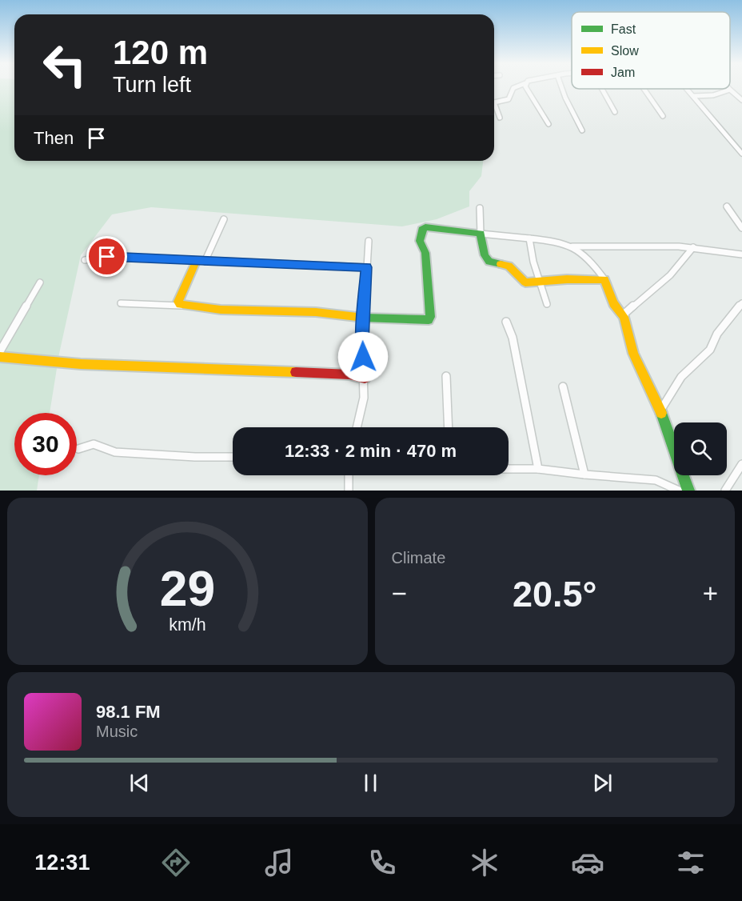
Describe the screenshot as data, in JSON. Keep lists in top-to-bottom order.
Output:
{
  "legend": ["Fast", "Slow", "Jam"],
  "page": {
    "turn": ["120 m", "Turn left"],
    "then": "Then",
    "limit": "30",
    "trip": "12:33 · 2 min · 470 m",
    "tile": "Climate",
    "heat": ["−", "20.5°", "+"],
    "song": ["98.1 FM", "Music"],
    "tabs": "12:31",
    "gauge": ["29", "km/h"]
  }
}
